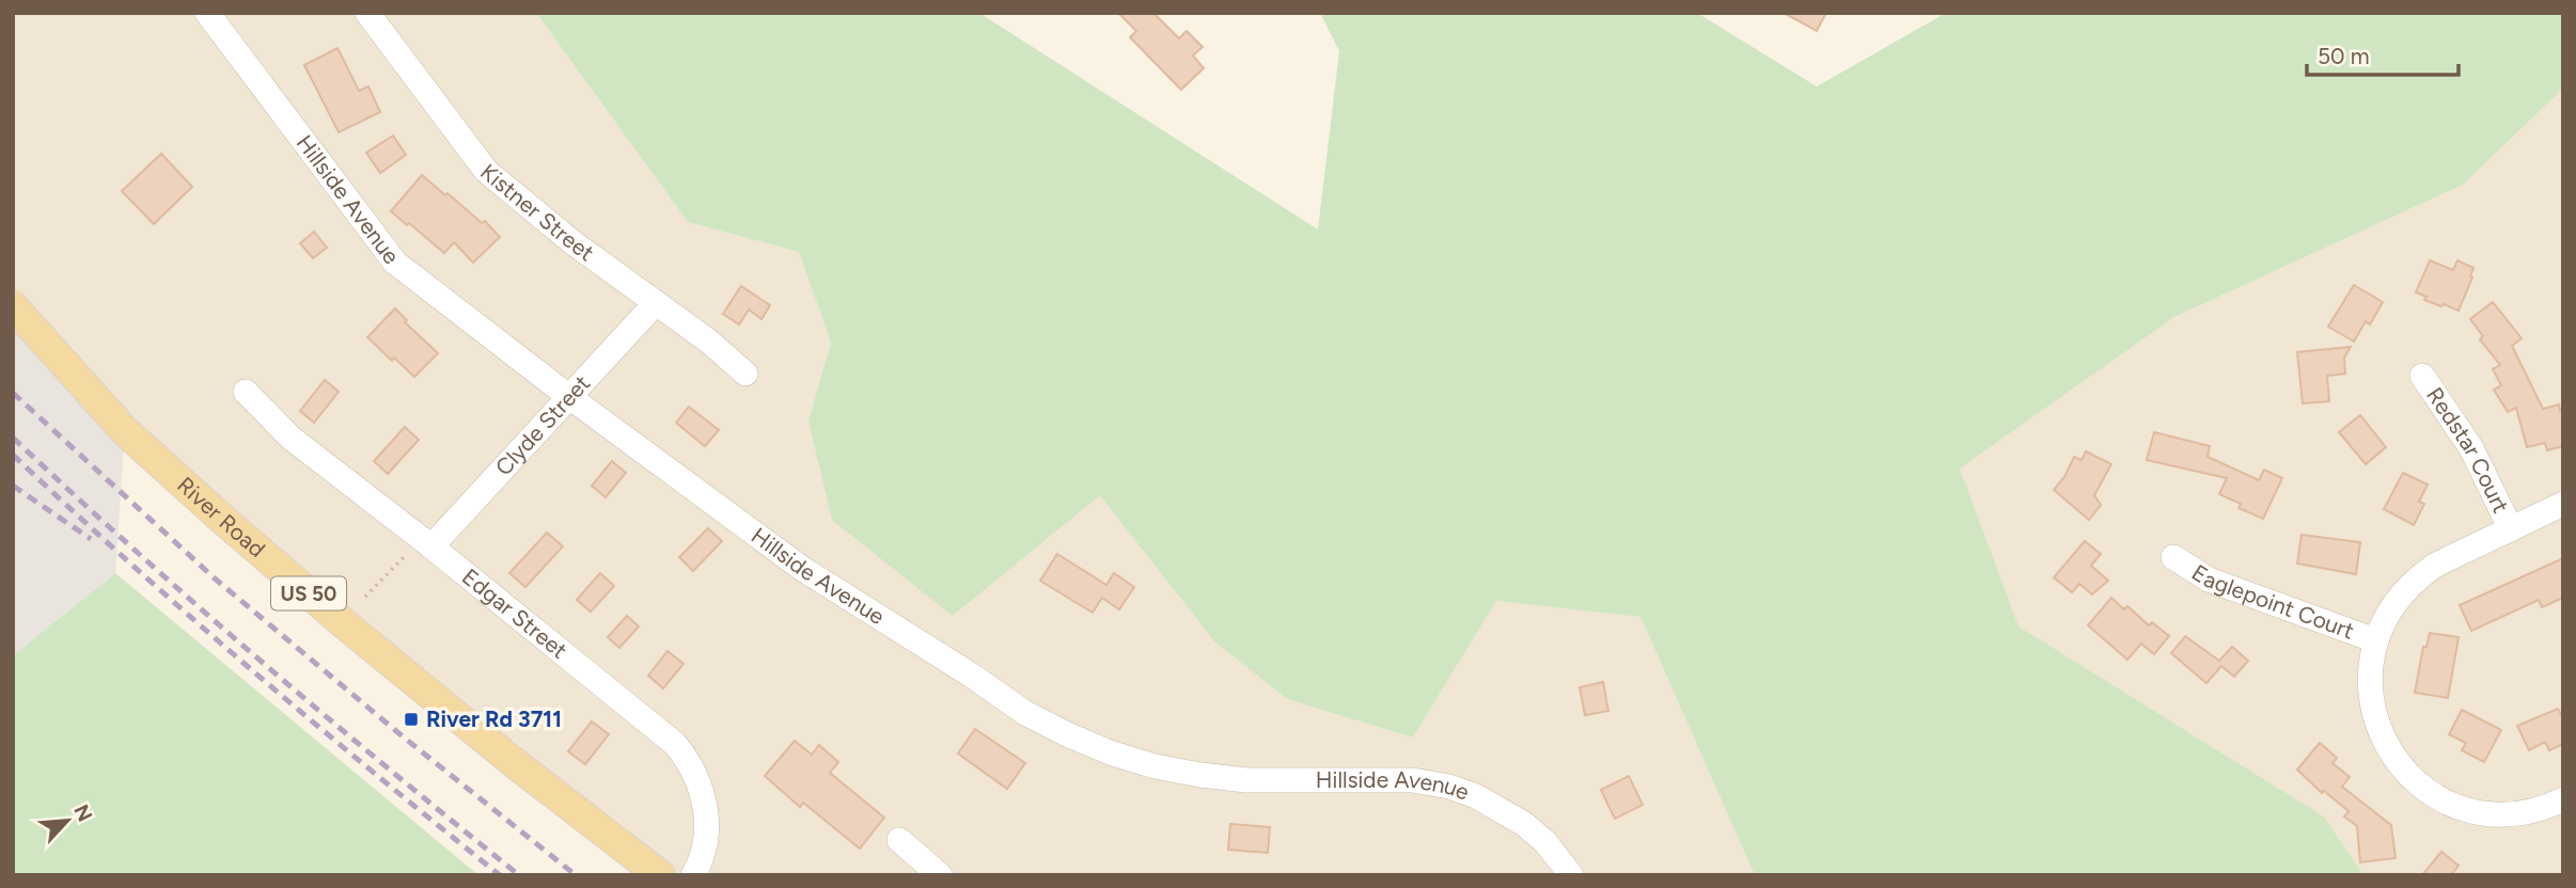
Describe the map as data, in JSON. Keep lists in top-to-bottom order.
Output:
{
  "streets": {
    "main road": ["River Road", "US 50"],
    "street": [
      "Hillside Avenue",
      "Kistner Street",
      "Clyde Street",
      "Redstar Court",
      "Eaglepoint Court",
      "Edgar Street"
    ]
  },
  "crossings": [
    ["Hillside Avenue", "Clyde Street"],
    ["Kistner Street", "Clyde Street"],
    ["Clyde Street", "Edgar Street"]
  ],
  "places": {
    "transit": ["River Rd 3711"]
  },
  "scale_bar": "50 m",
  "north": "top right"
}
